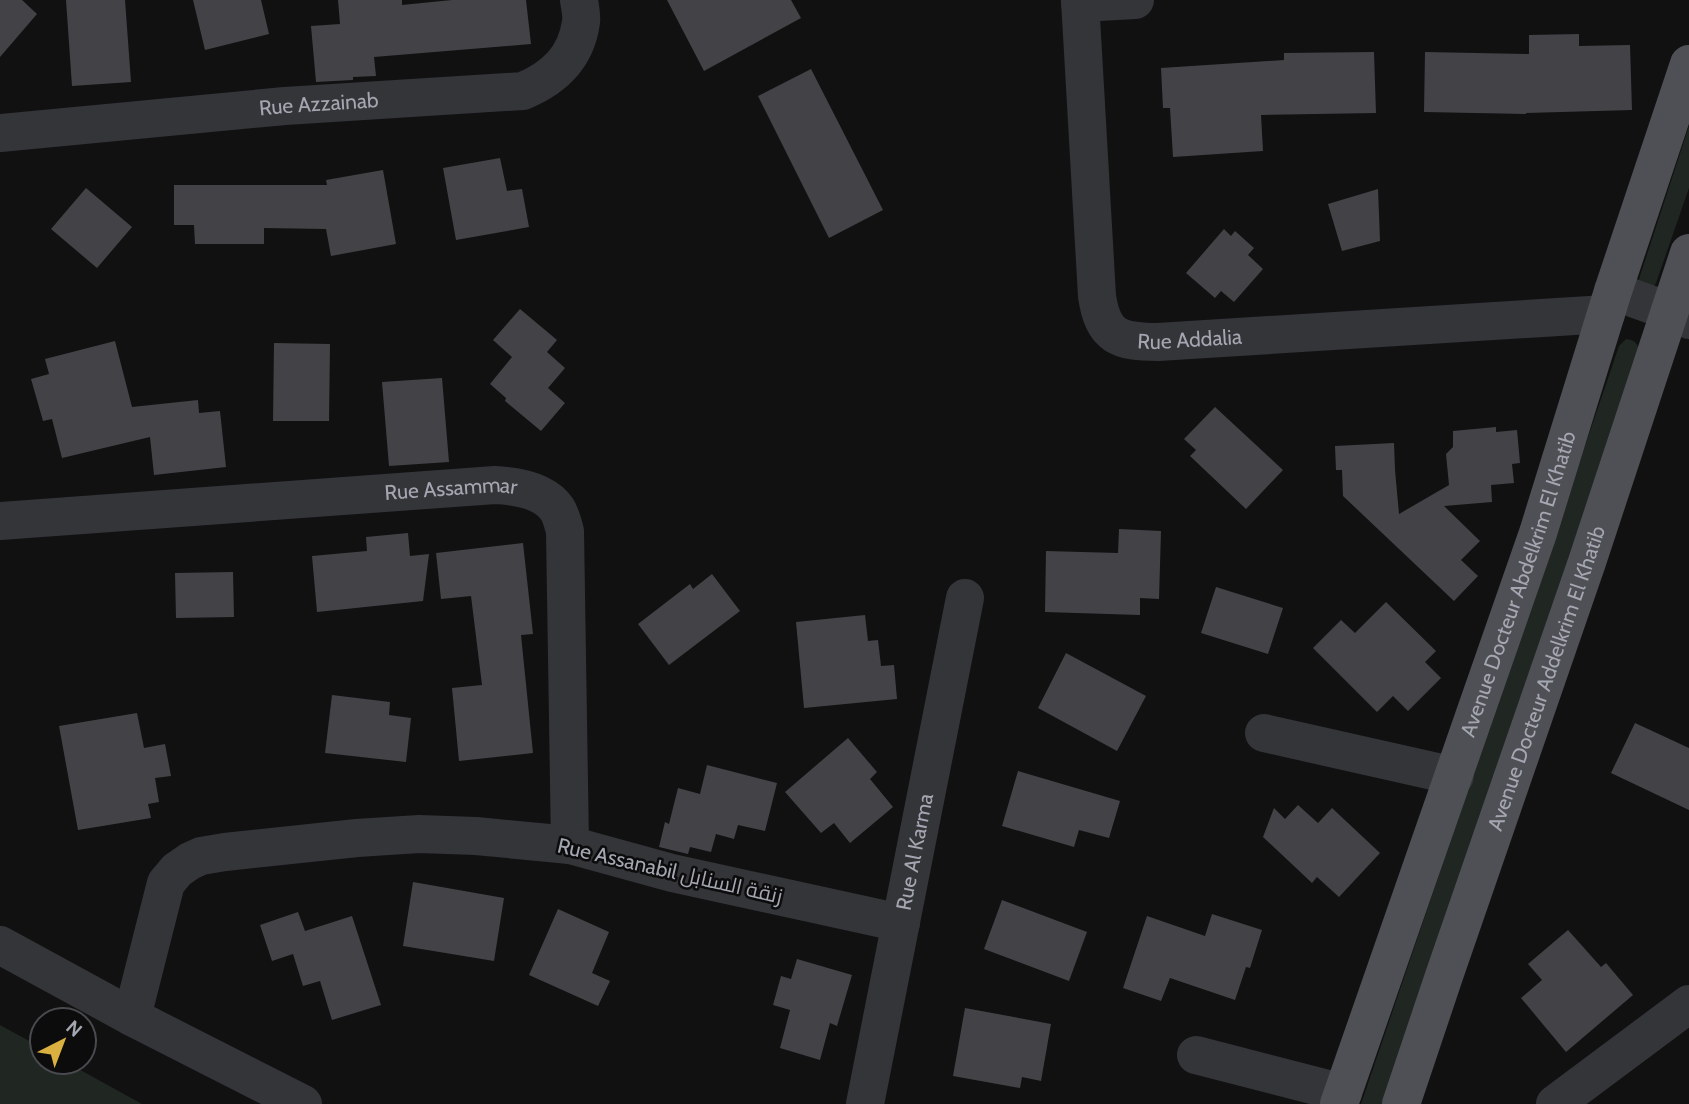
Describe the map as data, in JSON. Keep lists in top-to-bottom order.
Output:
{
  "streets": {
    "main road": ["Avenue Docteur Abdelkrim El Khatib", "Avenue Docteur Addelkrim El Khatib"],
    "street": [
      "Rue Azzainab",
      "Rue Addalia",
      "Rue Assammar",
      "Rue Al Karma",
      "Rue Assanabil زنقة السنابل"
    ]
  },
  "crossings": [
    ["Rue Addalia", "Avenue Docteur Abdelkrim El Khatib"],
    ["Rue Assammar", "Rue Assanabil زنقة السنابل"],
    ["Rue Al Karma", "Rue Assanabil زنقة السنابل"]
  ],
  "north": "top right"
}
